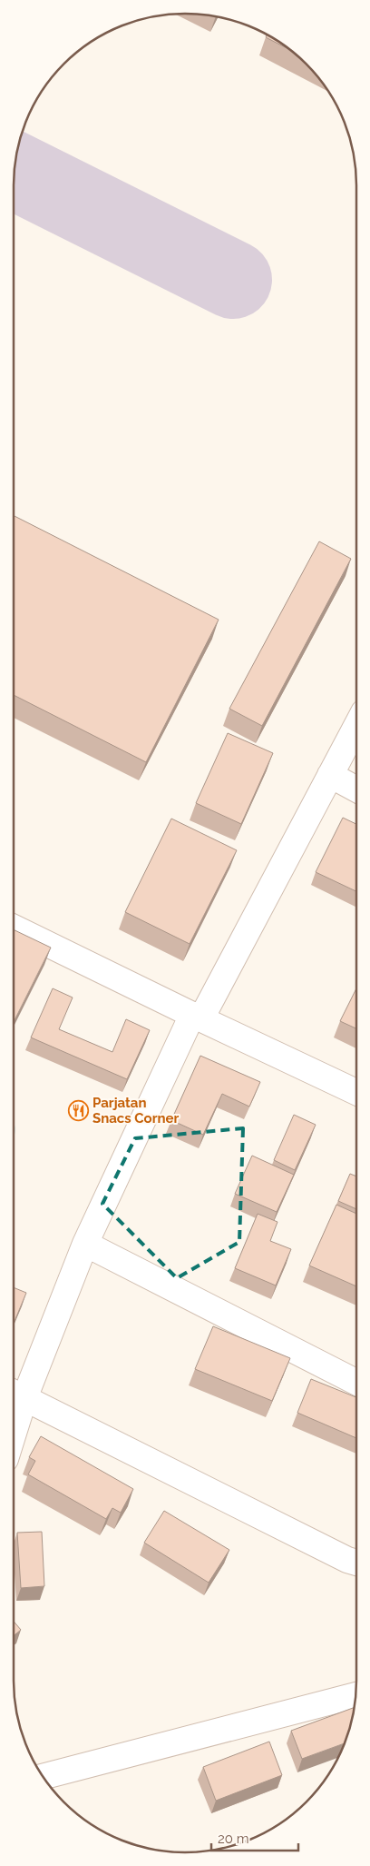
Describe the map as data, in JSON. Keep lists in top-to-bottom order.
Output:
{
  "places": {
    "restaurant": ["Parjatan Snacs Corner"]
  },
  "scale_bar": "20 m"
}
